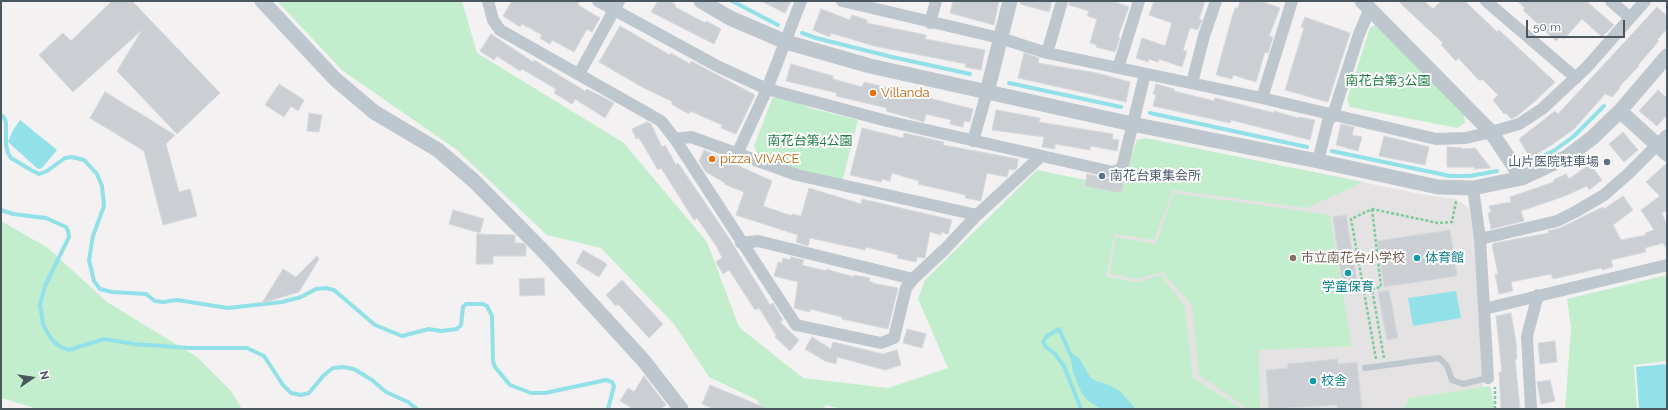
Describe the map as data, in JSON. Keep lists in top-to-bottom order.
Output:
{
  "parks": ["南花台第3公園", "南花台第4公園"],
  "places": [
    "Villanda",
    "pizza VIVACE",
    "山片医院駐車場",
    "南花台東集会所",
    "市立南花台小学校",
    "体育館",
    "学童保育",
    "校舎"
  ],
  "scale_bar": "50 m",
  "north": "right"
}
